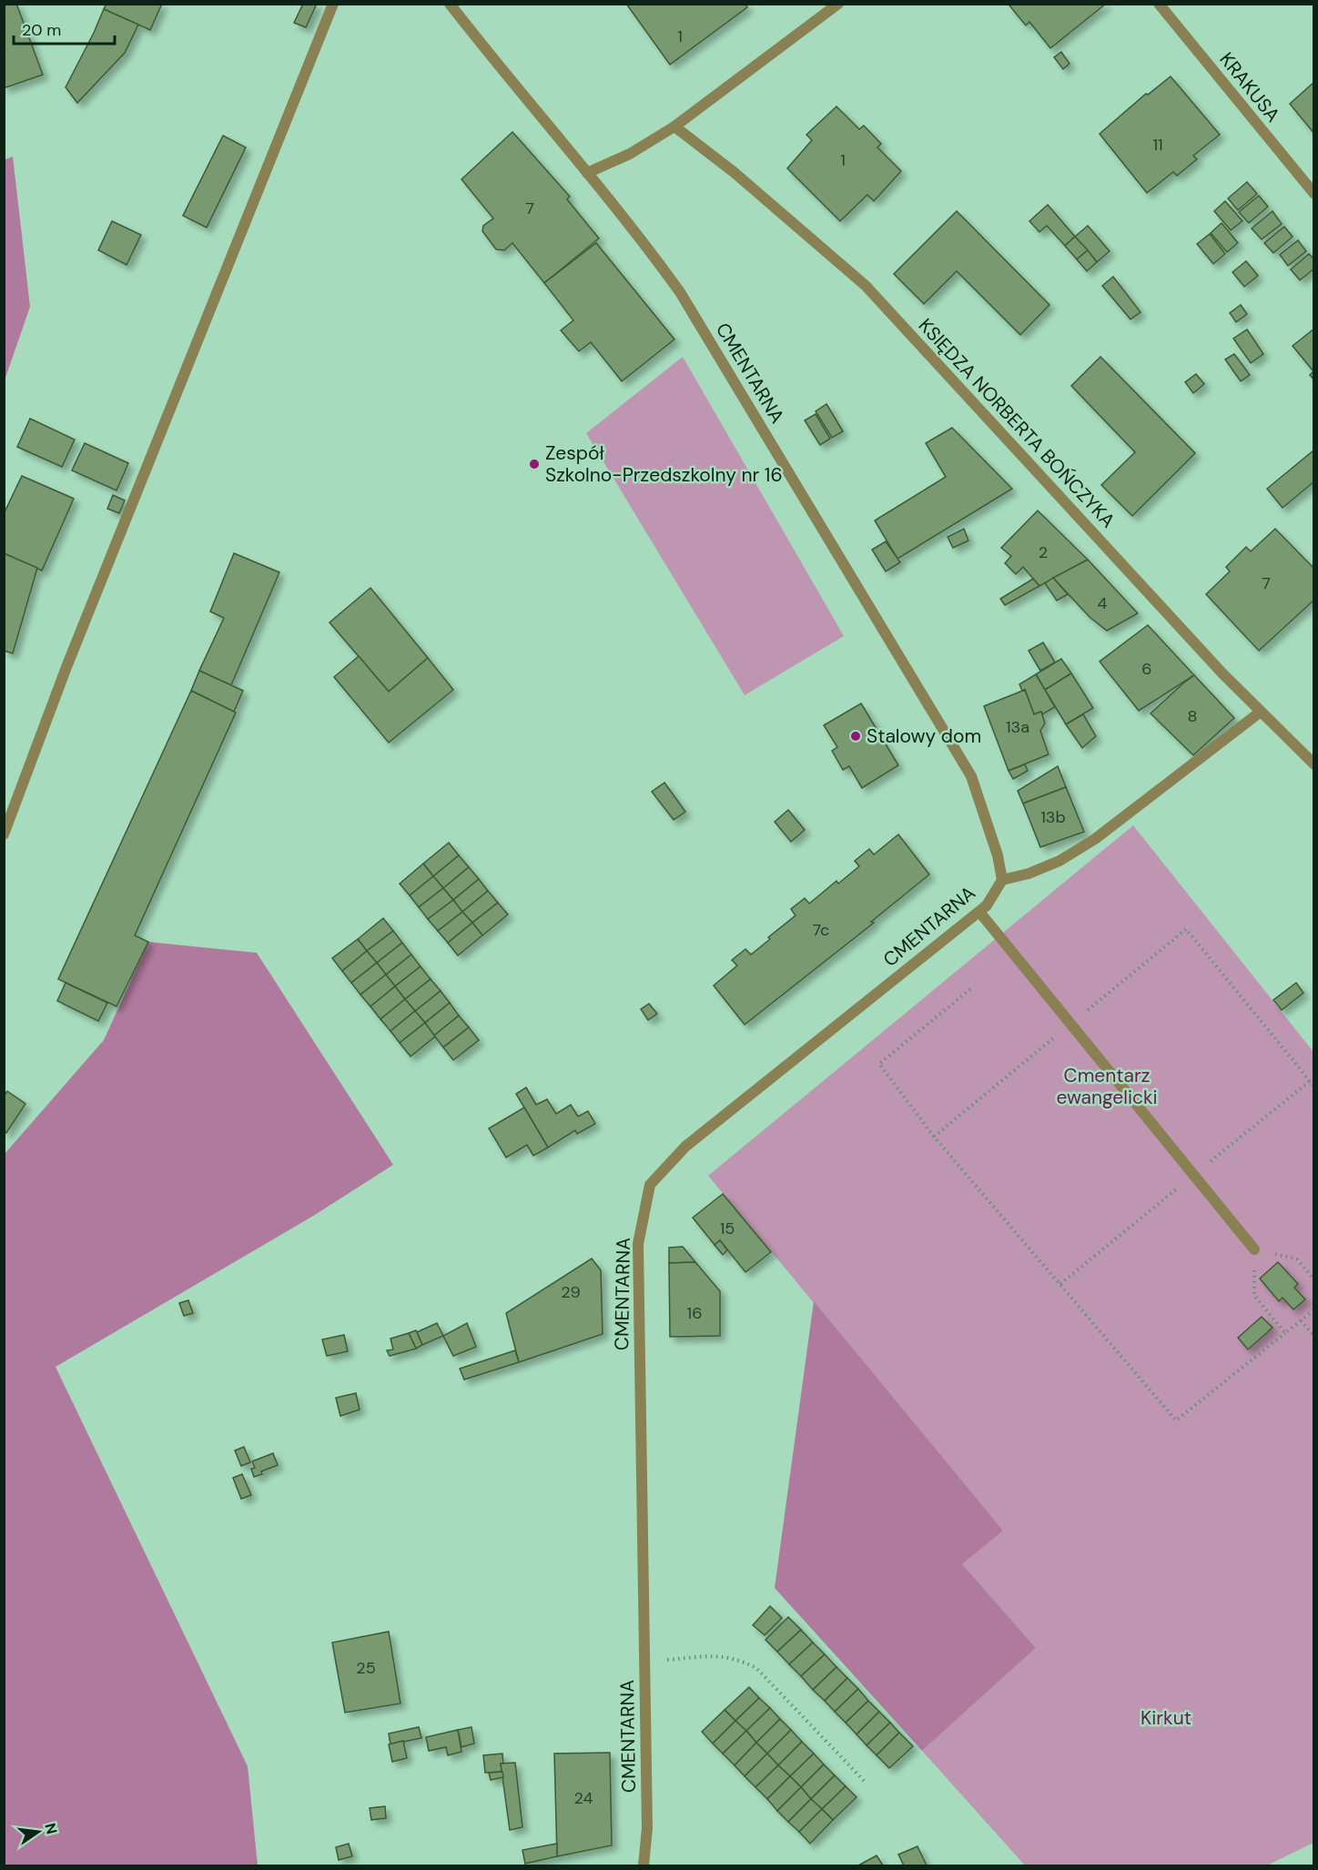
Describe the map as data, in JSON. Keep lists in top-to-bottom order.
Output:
{
  "streets": {
    "street": ["KRAKUSA", "CMENTARNA", "KSIĘDZA NORBERTA BOŃCZYKA"]
  },
  "parks": ["Cmentarz ewangelicki", "Kirkut"],
  "places": ["Zespół Szkolno-Przedszkolny nr 16", "Stalowy dom"],
  "house_numbers": [
    "1",
    "11",
    "1",
    "7",
    "2",
    "7",
    "4",
    "6",
    "8",
    "13a",
    "13b",
    "7c",
    "15",
    "29",
    "16",
    "25",
    "24"
  ],
  "scale_bar": "20 m",
  "north": "right"
}
